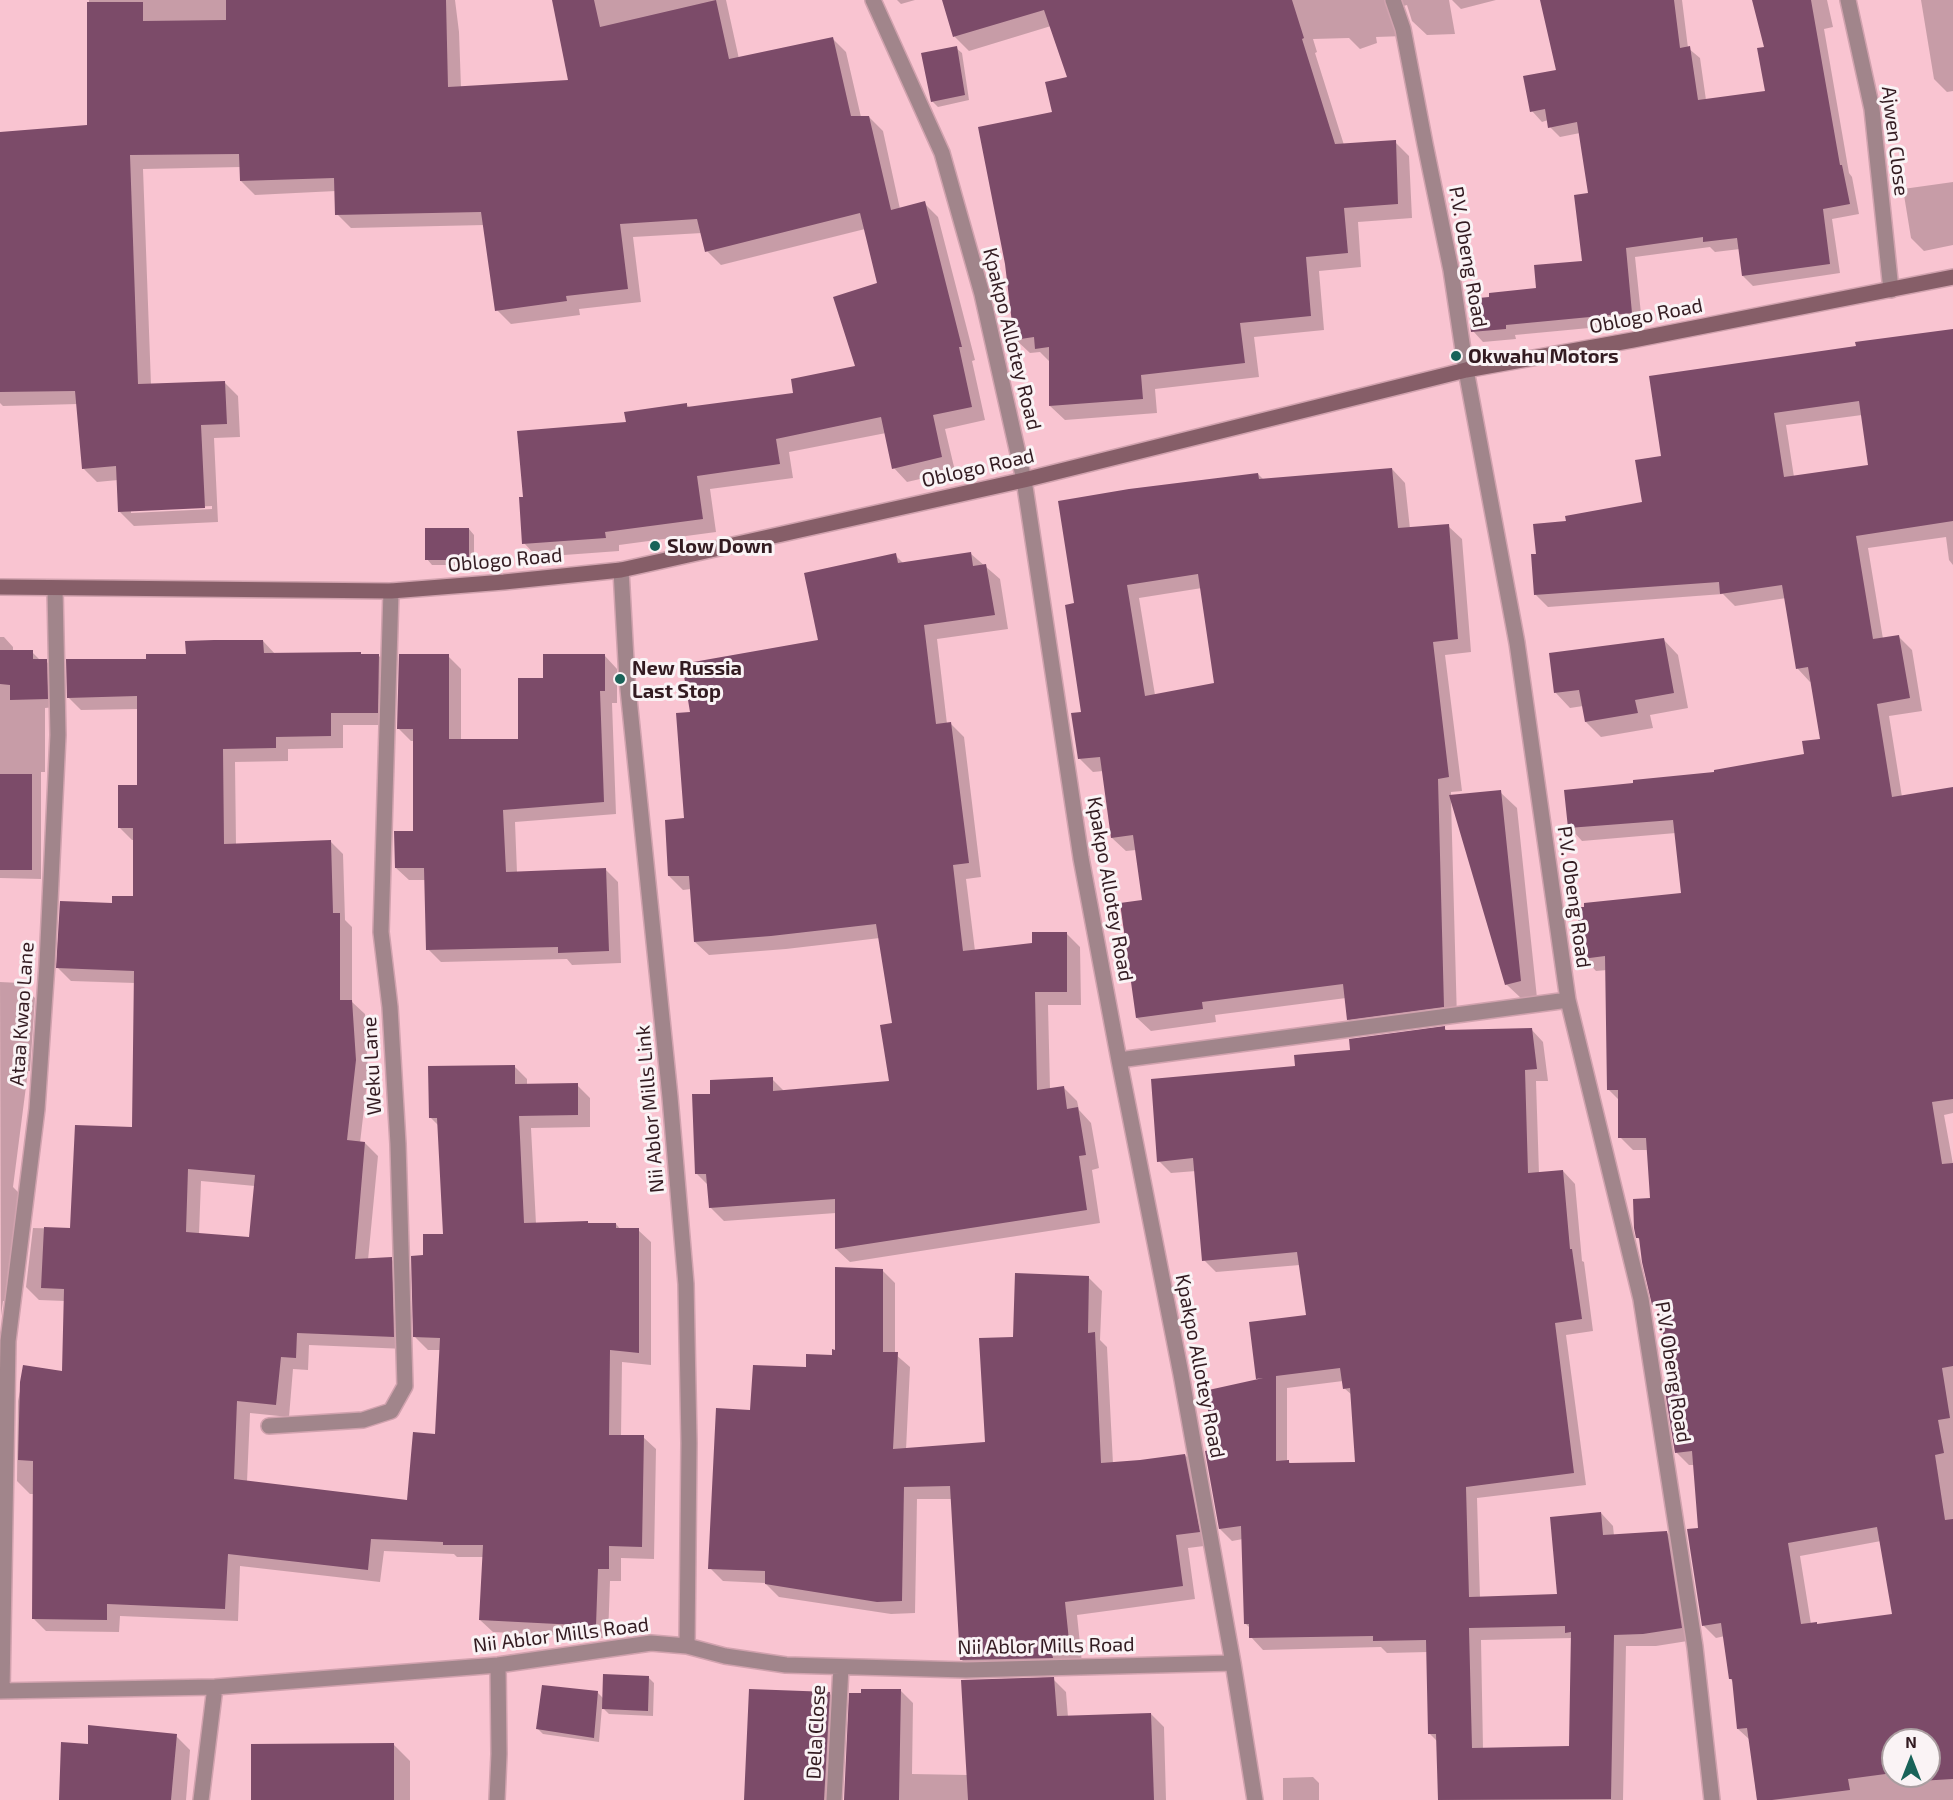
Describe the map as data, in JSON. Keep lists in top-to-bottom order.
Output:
{
  "streets": {
    "main road": ["Oblogo Road"],
    "street": [
      "Ajwen Close",
      "P.V. Obeng Road",
      "Kpakpo Allotey Road",
      "Ataa Kwao Lane",
      "Weku Lane",
      "Nii Ablor Mills Link",
      "Nii Ablor Mills Road",
      "Dela Close"
    ]
  },
  "crossings": [
    ["Ajwen Close", "Oblogo Road"],
    ["P.V. Obeng Road", "Oblogo Road"],
    ["Oblogo Road", "Kpakpo Allotey Road"],
    ["Oblogo Road", "Ataa Kwao Lane"],
    ["Oblogo Road", "Weku Lane"],
    ["Oblogo Road", "Nii Ablor Mills Link"],
    ["Kpakpo Allotey Road", "Nii Ablor Mills Road"],
    ["Ataa Kwao Lane", "Nii Ablor Mills Road"],
    ["Nii Ablor Mills Link", "Nii Ablor Mills Road"],
    ["Nii Ablor Mills Road", "Dela Close"]
  ],
  "places": ["Okwahu Motors", "Slow Down", "New Russia Last Stop"],
  "north": "top"
}
